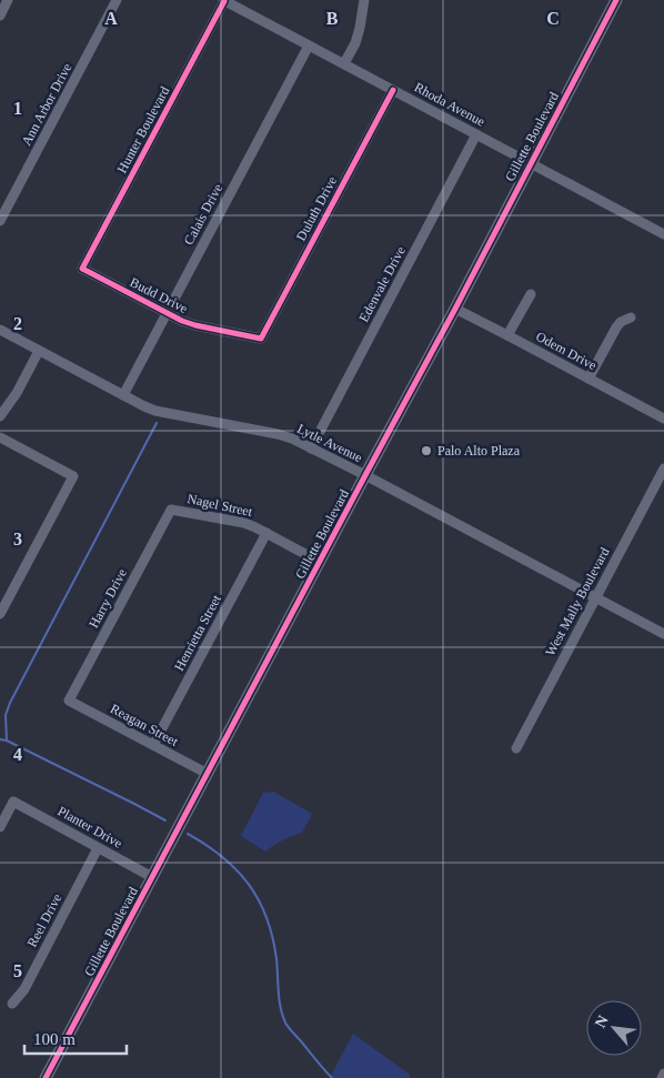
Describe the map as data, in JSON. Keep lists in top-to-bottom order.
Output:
{
  "streets": {
    "main road": ["Gillette Boulevard"],
    "street": [
      "Ann Arbor Drive",
      "Rhoda Avenue",
      "Hunter Boulevard",
      "Duluth Drive",
      "Calais Drive",
      "Edenvale Drive",
      "Budd Drive",
      "Odem Drive",
      "Lytle Avenue",
      "Nagel Street",
      "Harry Drive",
      "West Mally Boulevard",
      "Henrietta Street",
      "Reagan Street",
      "Planter Drive",
      "Reel Drive"
    ]
  },
  "crossings": [
    ["Rhoda Avenue", "Hunter Boulevard"],
    ["Rhoda Avenue", "Gillette Boulevard"],
    ["Rhoda Avenue", "Duluth Drive"],
    ["Rhoda Avenue", "Calais Drive"],
    ["Rhoda Avenue", "Edenvale Drive"],
    ["Hunter Boulevard", "Budd Drive"],
    ["Gillette Boulevard", "Odem Drive"],
    ["Gillette Boulevard", "Lytle Avenue"],
    ["Gillette Boulevard", "Nagel Street"],
    ["Gillette Boulevard", "Reagan Street"],
    ["Gillette Boulevard", "Planter Drive"],
    ["Duluth Drive", "Budd Drive"],
    ["Calais Drive", "Budd Drive"],
    ["Calais Drive", "Lytle Avenue"],
    ["Edenvale Drive", "Lytle Avenue"],
    ["Lytle Avenue", "West Mally Boulevard"],
    ["Nagel Street", "Harry Drive"],
    ["Nagel Street", "Henrietta Street"],
    ["Harry Drive", "Reagan Street"],
    ["Henrietta Street", "Reagan Street"],
    ["Planter Drive", "Reel Drive"]
  ],
  "places": ["Palo Alto Plaza"],
  "scale_bar": "100 m",
  "north": "top left",
  "grid": {
    "columns": ["A", "B", "C"],
    "rows": [
      "1",
      "2",
      "3",
      "4",
      "5"
    ]
  }
}
